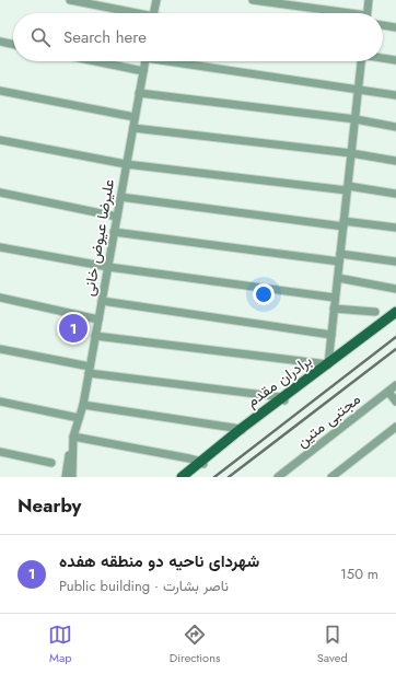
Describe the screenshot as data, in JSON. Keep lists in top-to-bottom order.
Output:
{
  "streets": {
    "main road": ["برادران مقدم"],
    "street": ["علیرضا عیوض خانی", "مجتبی متین"]
  },
  "page": {
    "search": "Search here",
    "pins": "1",
    "heading": "Nearby",
    "list": [
      {
        "mark": "1",
        "name": "شهردای ناحیه دو منطقه هفده",
        "note": "Public building · ناصر بشارت",
        "value": "150 m"
      }
    ],
    "nav": ["Map", "Directions", "Saved"]
  }
}
